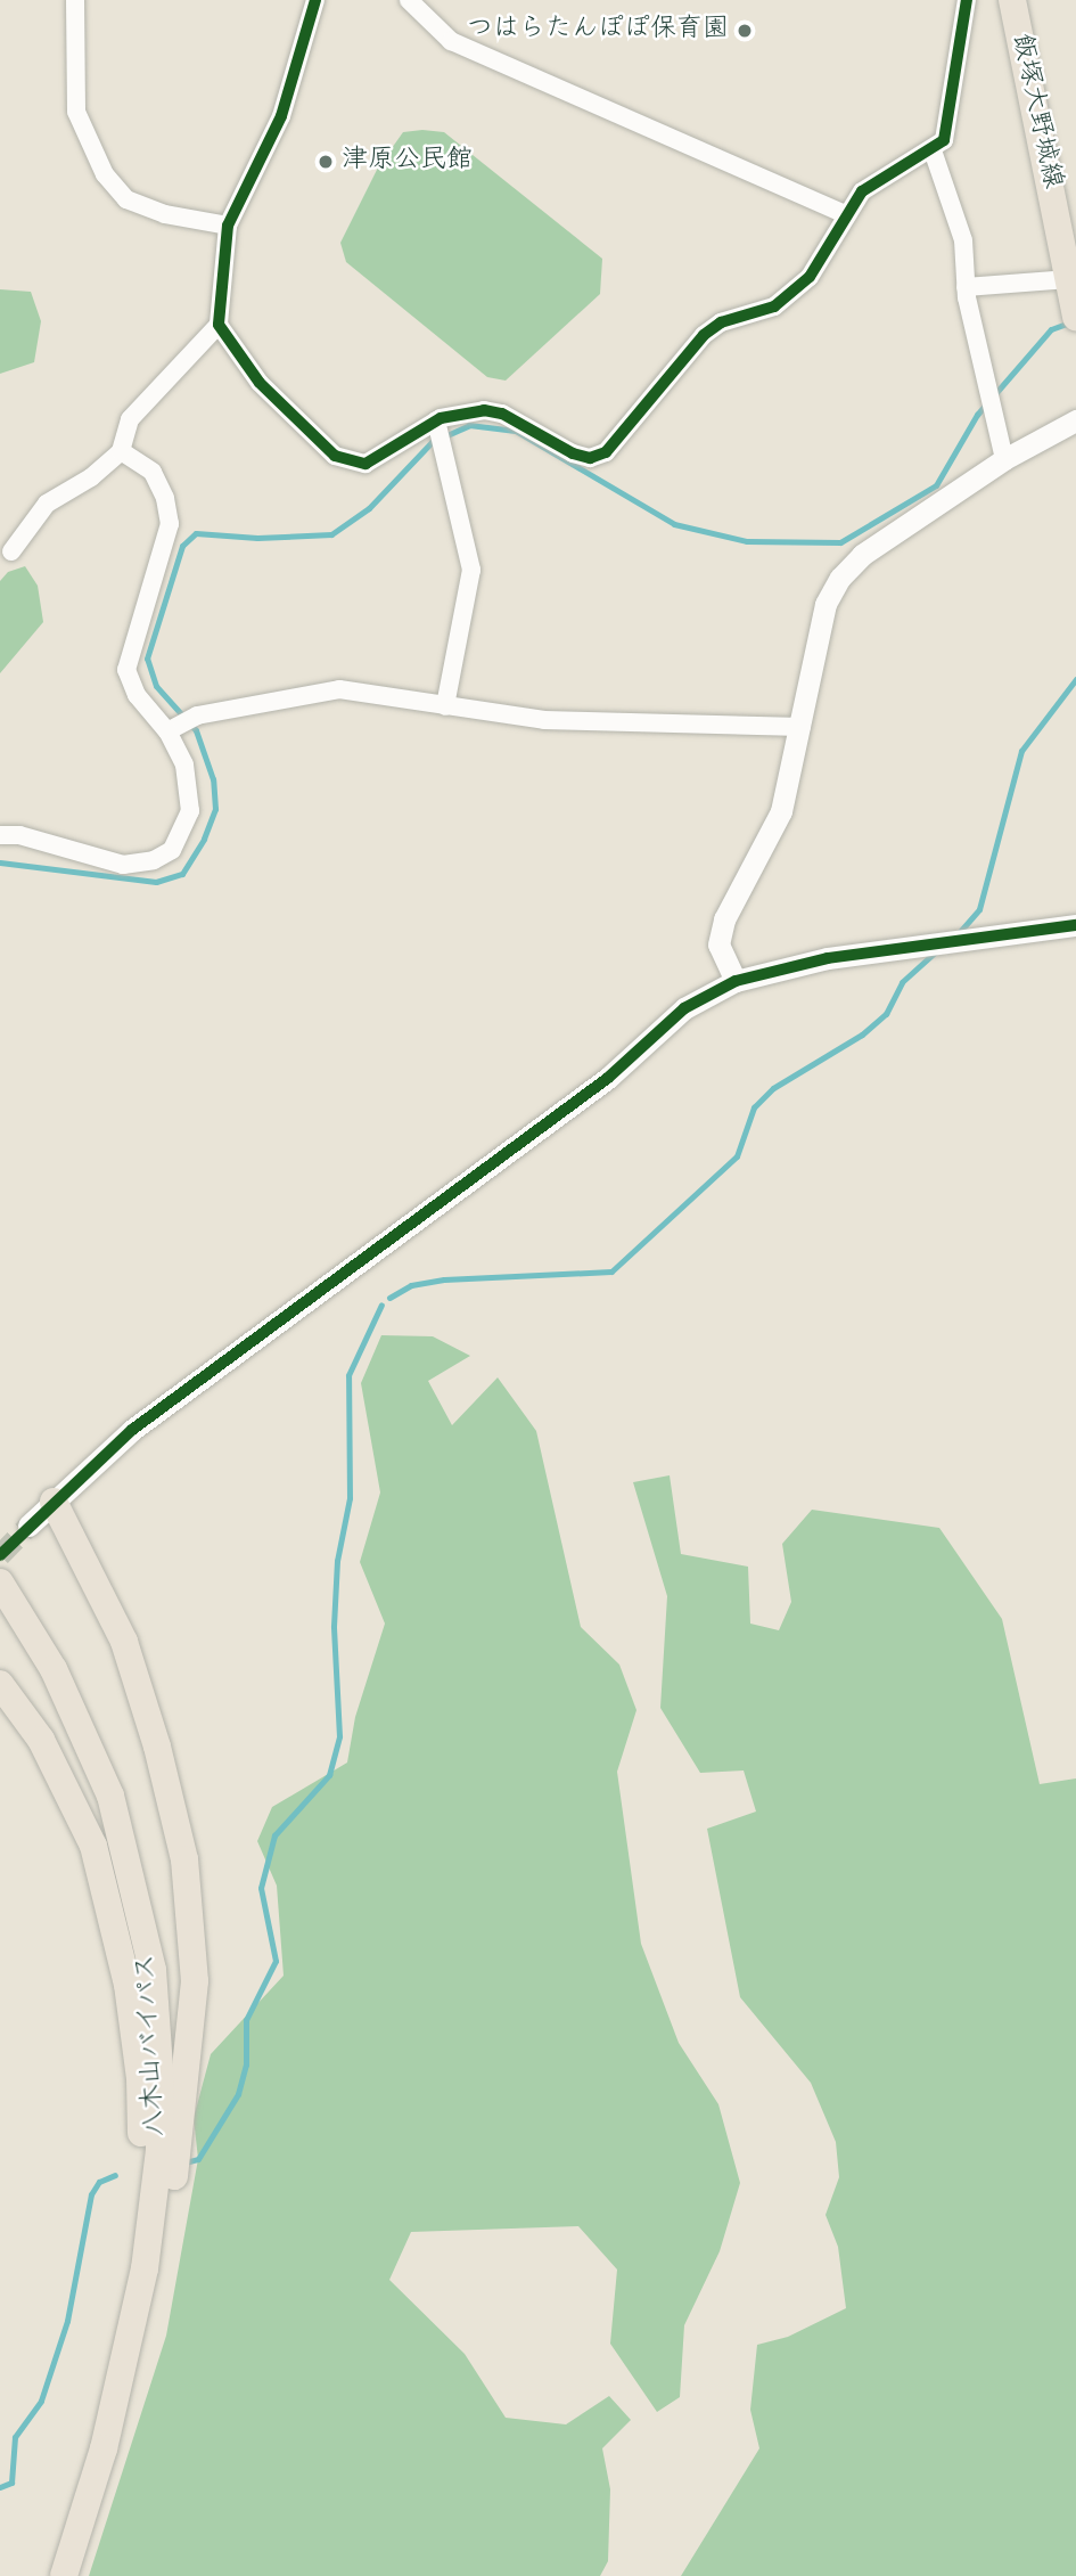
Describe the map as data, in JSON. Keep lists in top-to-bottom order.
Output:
{
  "streets": {
    "main road": ["飯塚大野城線", "八木山バイパス"]
  },
  "places": ["つはらたんぽぽ保育園", "津原公民館"]
}
